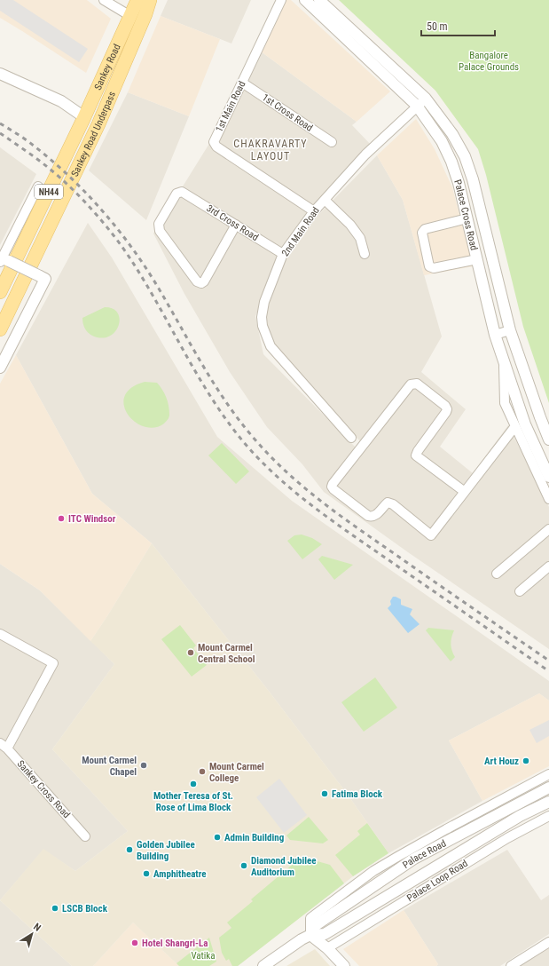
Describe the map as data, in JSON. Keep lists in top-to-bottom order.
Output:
{
  "streets": {
    "main road": ["Sankey Road", "Sankey Road Underpass", "NH44"],
    "street": [
      "1st Main Road",
      "1st Cross Road",
      "Palace Cross Road",
      "3rd Cross Road",
      "2nd Main Road",
      "Sankey Cross Road",
      "Palace Road",
      "Palace Loop Road"
    ]
  },
  "crossings": [
    ["Sankey Road", "Sankey Road Underpass"],
    ["Sankey Road", "NH44"],
    ["1st Main Road", "1st Cross Road"],
    ["1st Main Road", "2nd Main Road"],
    ["Palace Cross Road", "2nd Main Road"],
    ["3rd Cross Road", "2nd Main Road"]
  ],
  "districts": ["CHAKRAVARTY LAYOUT"],
  "parks": ["Bangalore Palace Grounds", "Vatika"],
  "places": [
    "ITC Windsor",
    "Mount Carmel Central School",
    "Art Houz",
    "Mount Carmel Chapel",
    "Mount Carmel College",
    "Mother Teresa of St. Rose of Lima Block",
    "Fatima Block",
    "Admin Building",
    "Golden Jubilee Building",
    "Diamond Jubilee Auditorium",
    "Amphitheatre",
    "LSCB Block",
    "Hotel Shangri-La"
  ],
  "scale_bar": "50 m",
  "north": "top right"
}
